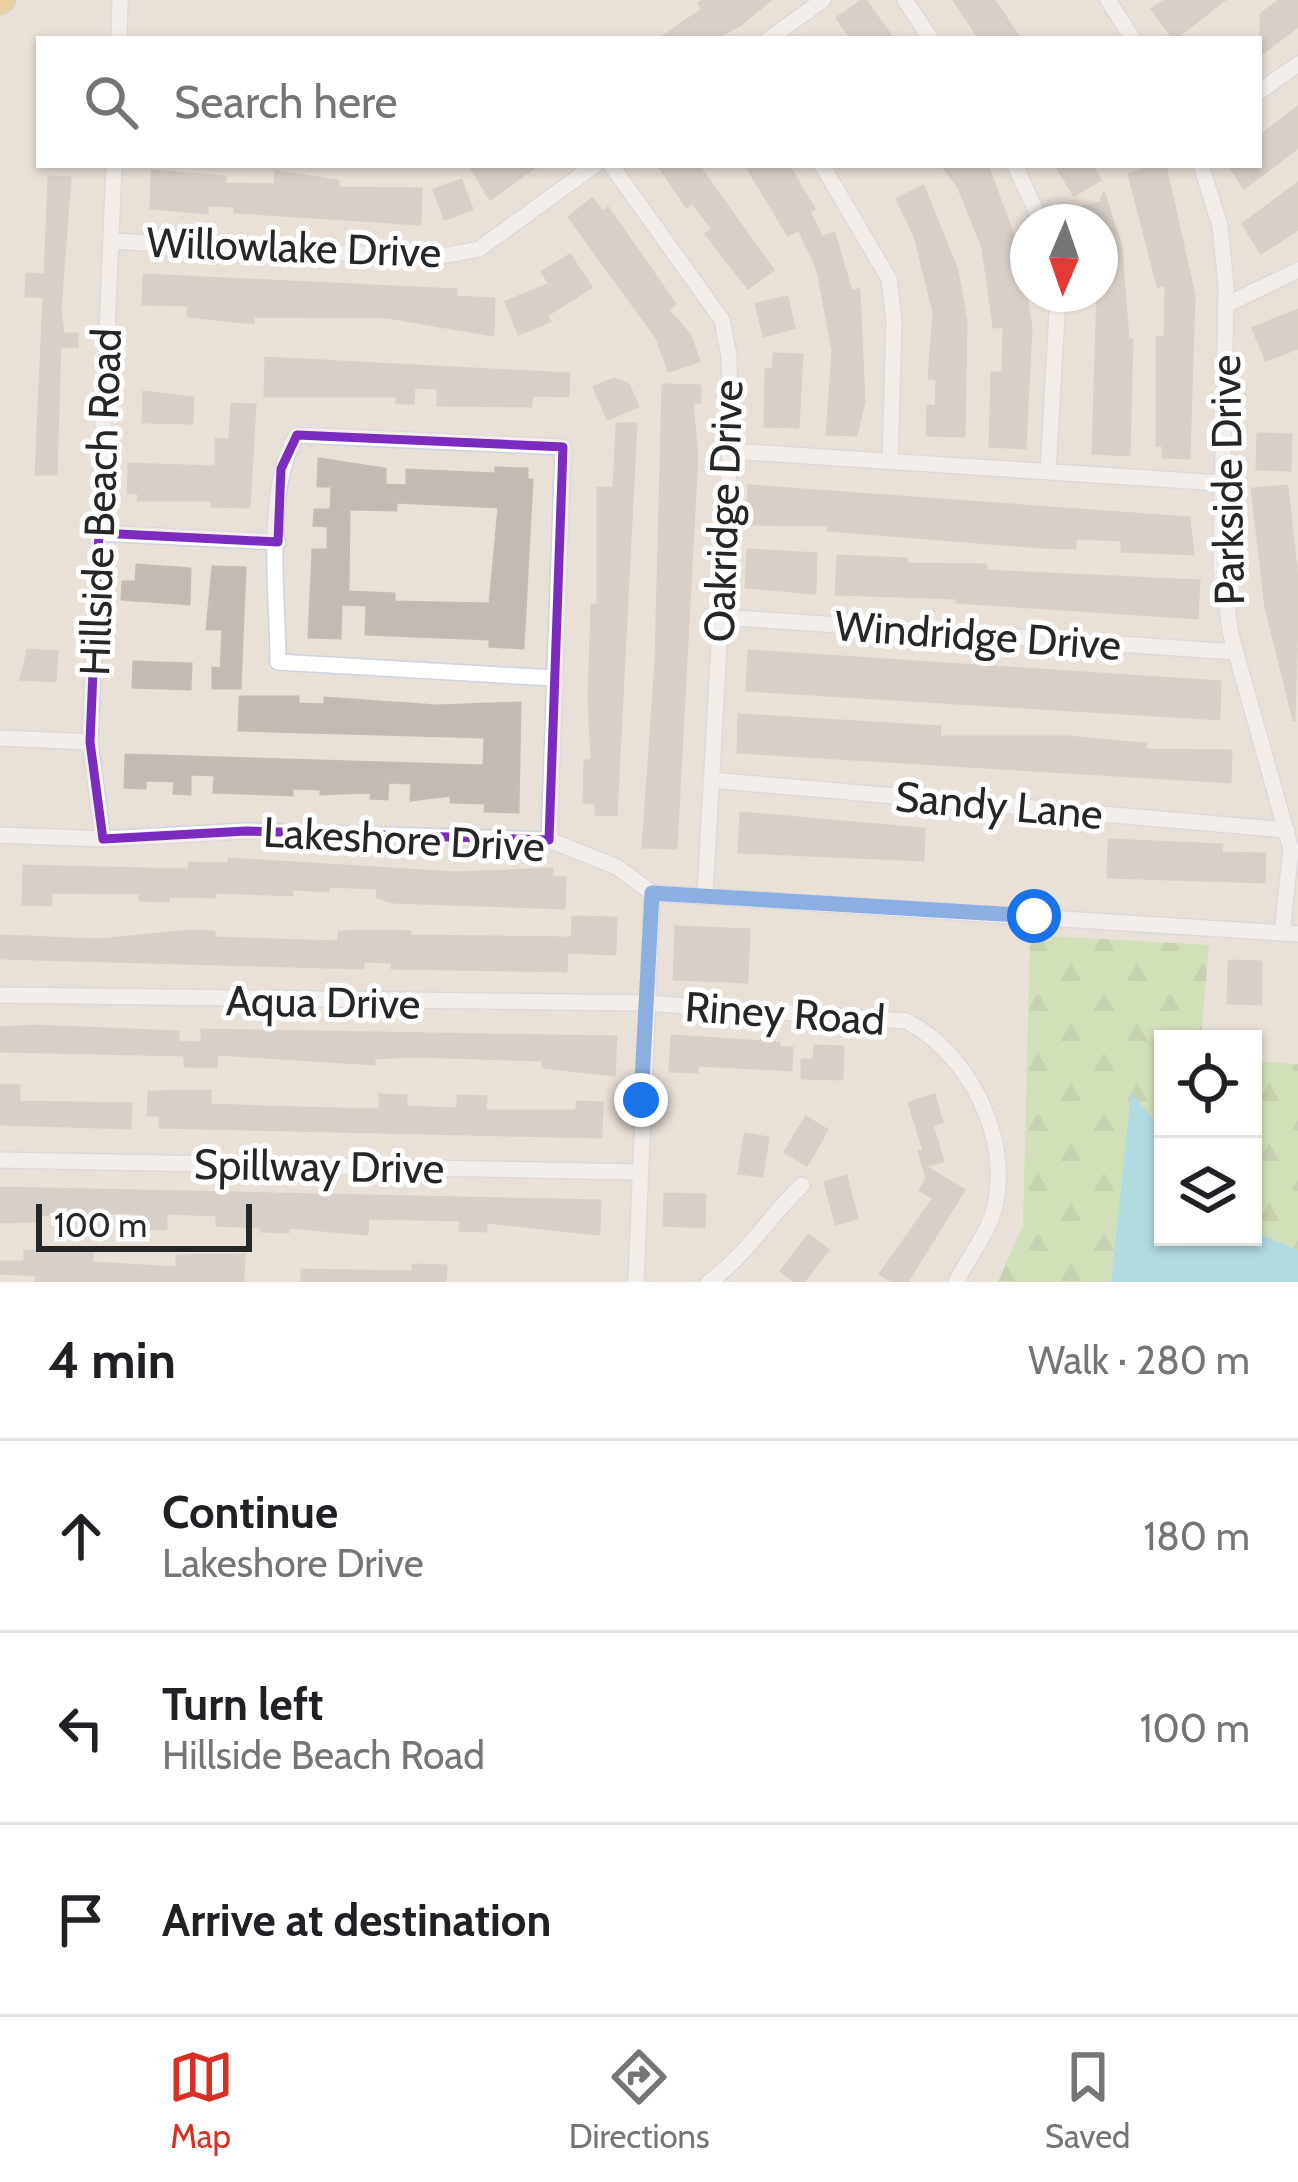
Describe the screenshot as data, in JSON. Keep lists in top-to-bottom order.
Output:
{
  "streets": {
    "street": [
      "Willowlake Drive",
      "Parkside Drive",
      "Hillside Beach Road",
      "Oakridge Drive",
      "Windridge Drive",
      "Sandy Lane",
      "Lakeshore Drive",
      "Aqua Drive",
      "Riney Road",
      "Spillway Drive"
    ]
  },
  "crossings": [
    ["Willowlake Drive", "Hillside Beach Road"],
    ["Parkside Drive", "Windridge Drive"],
    ["Parkside Drive", "Sandy Lane"],
    ["Hillside Beach Road", "Lakeshore Drive"],
    ["Oakridge Drive", "Windridge Drive"],
    ["Oakridge Drive", "Sandy Lane"],
    ["Aqua Drive", "Riney Road"]
  ],
  "scale_bar": "100 m",
  "north": "bottom",
  "page": {
    "search": "Search here",
    "scale": "100 m",
    "heading": ["4 min", "Walk · 280 m"],
    "list": [
      ["Continue", "Lakeshore Drive", "180 m"],
      ["Turn left", "Hillside Beach Road", "100 m"],
      "Arrive at destination"
    ],
    "nav": ["Map", "Directions", "Saved"]
  }
}
